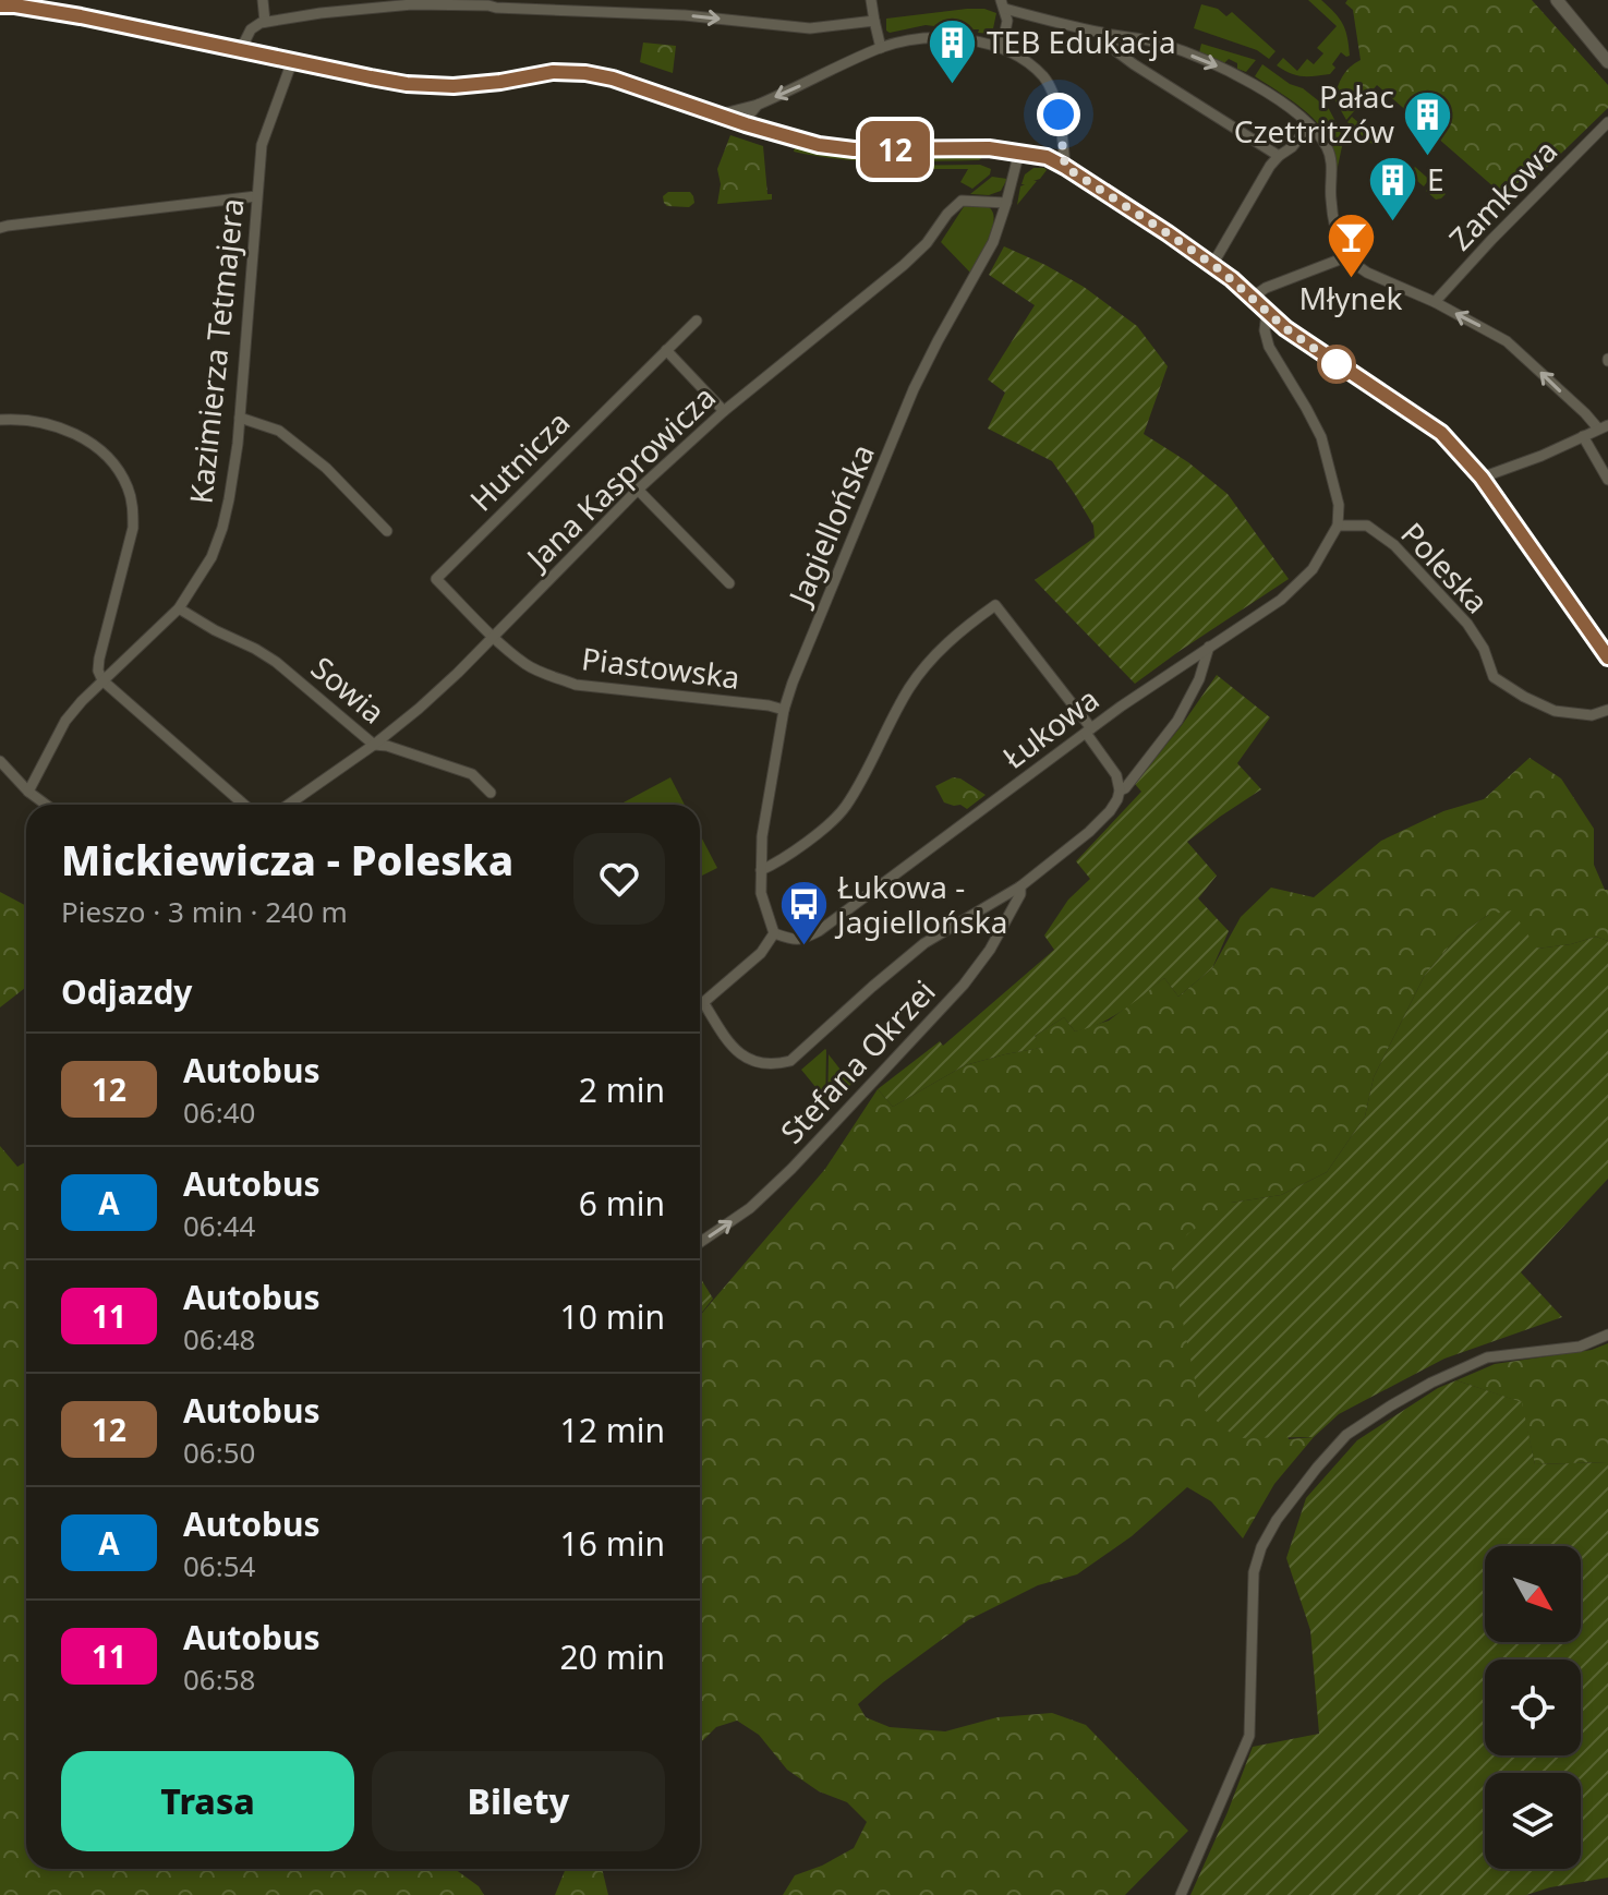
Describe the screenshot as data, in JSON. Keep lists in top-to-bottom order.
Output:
{
  "streets": {
    "street": [
      "Zamkowa",
      "Kazimierza Tetmajera",
      "Hutnicza",
      "Jana Kasprowicza",
      "Jagiellońska",
      "Poleska",
      "Piastowska",
      "Sowia",
      "Łukowa",
      "Stefana Okrzei"
    ]
  },
  "crossings": [
    ["Kazimierza Tetmajera", "Sowia"],
    ["Hutnicza", "Jana Kasprowicza"],
    ["Hutnicza", "Piastowska"],
    ["Jana Kasprowicza", "Jagiellońska"],
    ["Jana Kasprowicza", "Piastowska"],
    ["Jana Kasprowicza", "Sowia"],
    ["Jagiellońska", "Piastowska"],
    ["Jagiellońska", "Łukowa"],
    ["Poleska", "Łukowa"]
  ],
  "one_way": ["Stefana Okrzei"],
  "places": {
    "building": ["TEB Edukacja", "Pałac Czettritzów", "E"],
    "bar": ["Młynek"],
    "bus stop": ["Łukowa - Jagiellońska"]
  },
  "lines": ["bus line 12"],
  "north": "bottom right",
  "page": {
    "on_map": "12",
    "heading": [
      ["Mickiewicza - Poleska", "Pieszo · 3 min · 240 m"],
      "Odjazdy"
    ],
    "list": [
      {
        "mark": "12",
        "name": "Autobus",
        "note": "06:40",
        "value": "2 min"
      },
      {
        "mark": "A",
        "name": "Autobus",
        "note": "06:44",
        "value": "6 min"
      },
      {
        "mark": "11",
        "name": "Autobus",
        "note": "06:48",
        "value": "10 min"
      },
      {
        "mark": "12",
        "name": "Autobus",
        "note": "06:50",
        "value": "12 min"
      },
      {
        "mark": "A",
        "name": "Autobus",
        "note": "06:54",
        "value": "16 min"
      },
      {
        "mark": "11",
        "name": "Autobus",
        "note": "06:58",
        "value": "20 min"
      }
    ],
    "buttons": ["Trasa", "Bilety"]
  }
}
